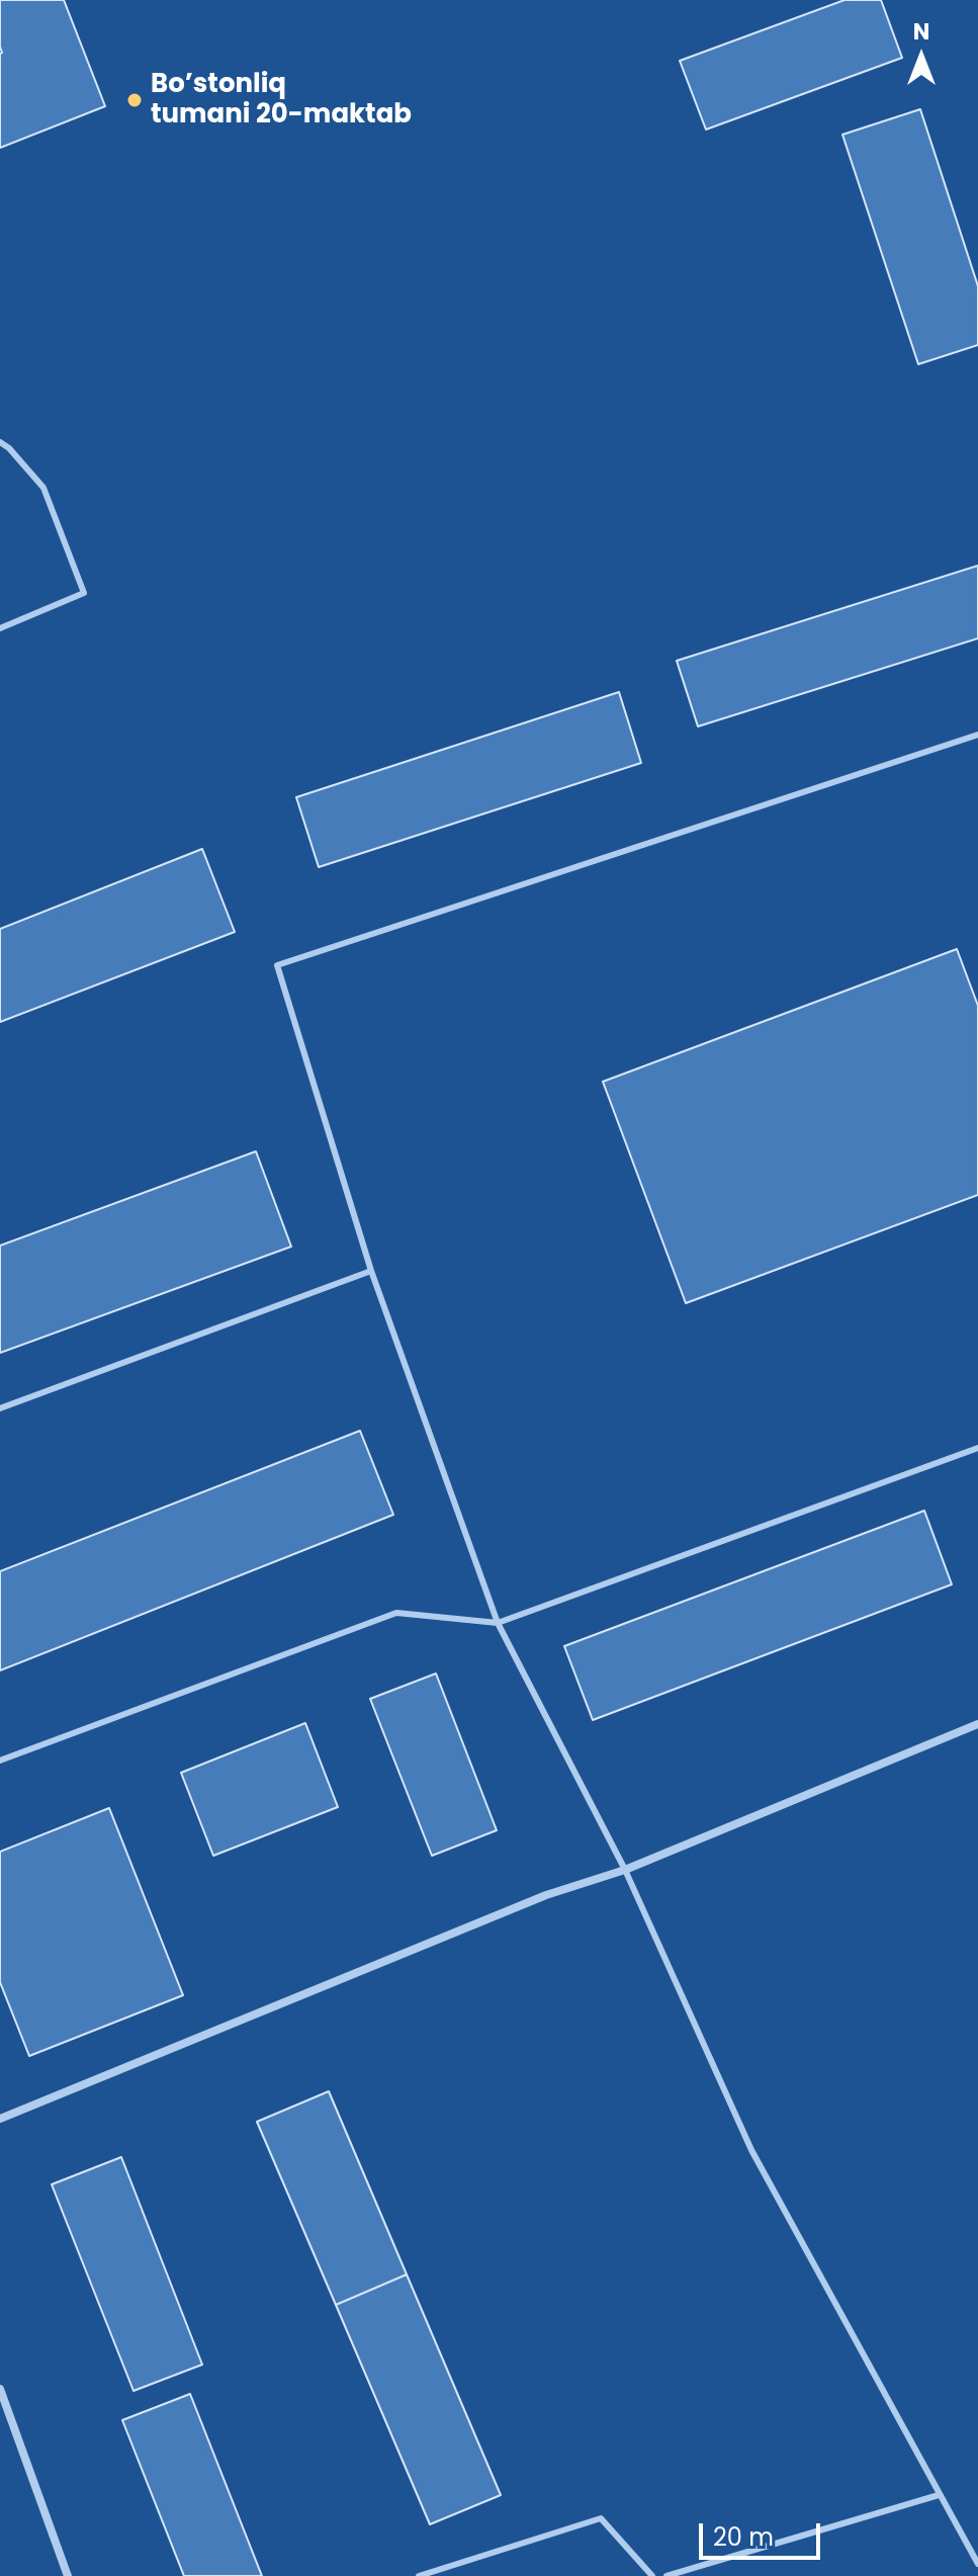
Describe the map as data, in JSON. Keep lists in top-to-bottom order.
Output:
{
  "places": ["Bo’stonliq tumani 20-maktab"],
  "scale_bar": "20 m",
  "north": "top"
}
